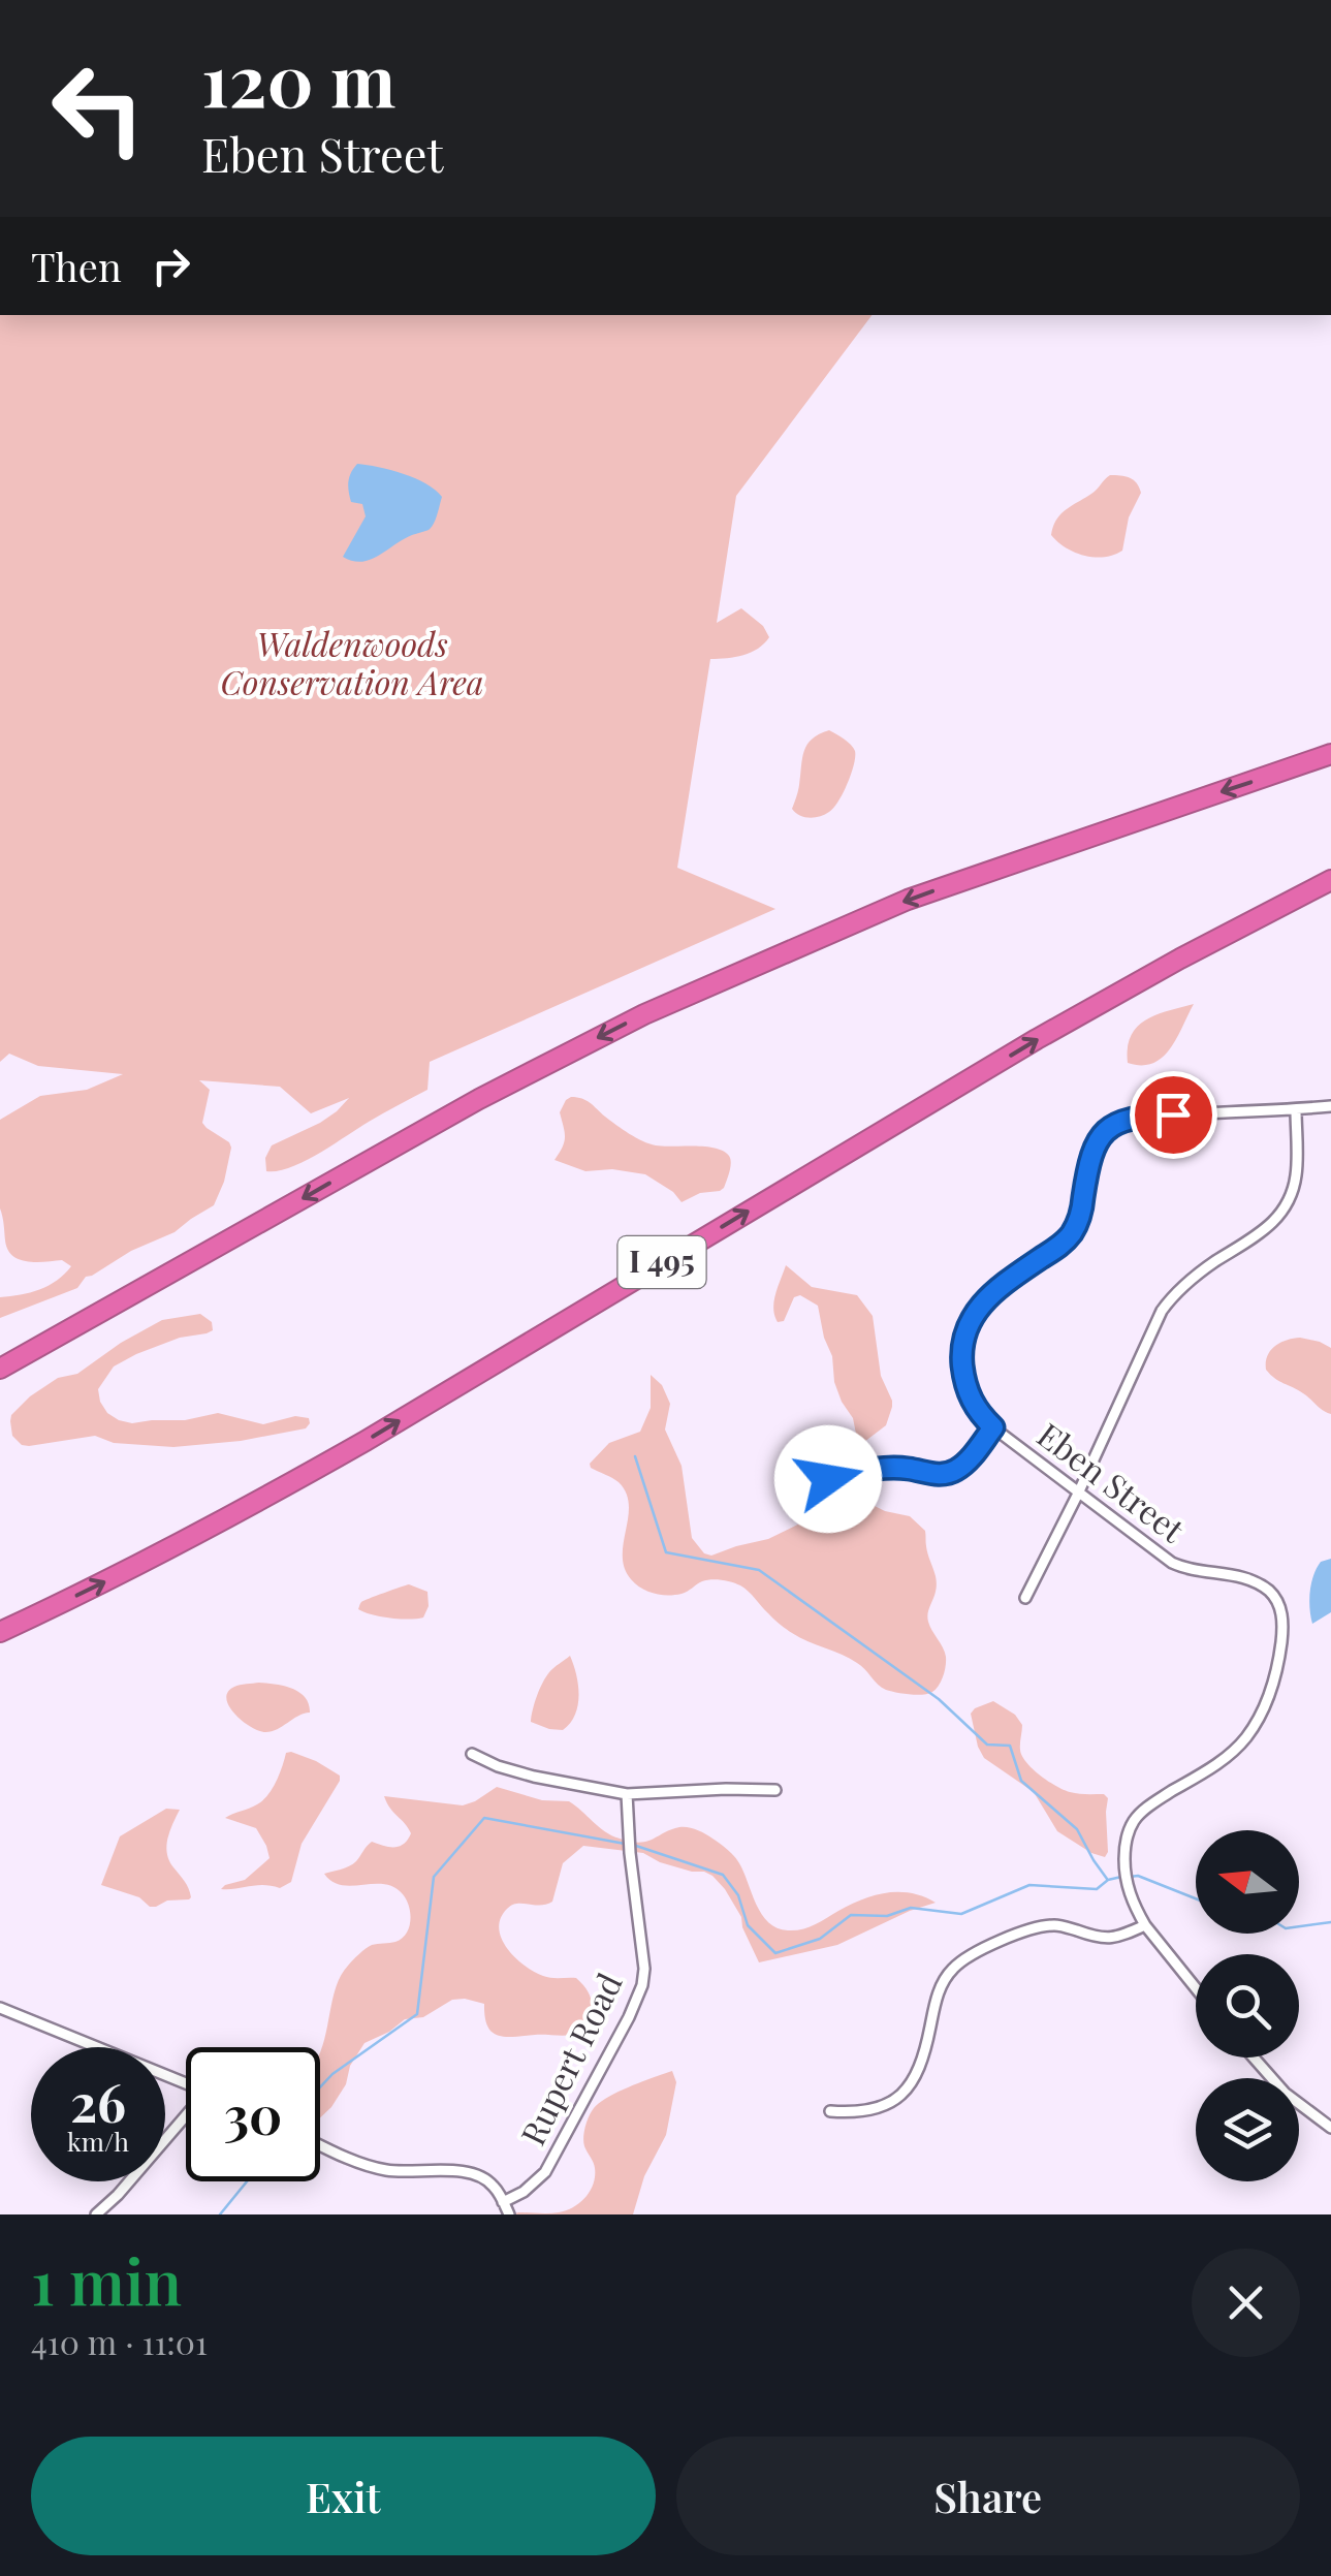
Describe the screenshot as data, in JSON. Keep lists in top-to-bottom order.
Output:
{
  "streets": {
    "highway": ["I 495"],
    "street": ["Eben Street", "Rupert Road"]
  },
  "parks": ["Waldenwoods Conservation Area"],
  "north": "left",
  "page": {
    "turn": ["120 m", "Eben Street"],
    "then": "Then",
    "speed": "26 km/h",
    "limit": "30",
    "heading": ["1 min", "410 m · 11:01"],
    "buttons": ["Exit", "Share"]
  }
}
